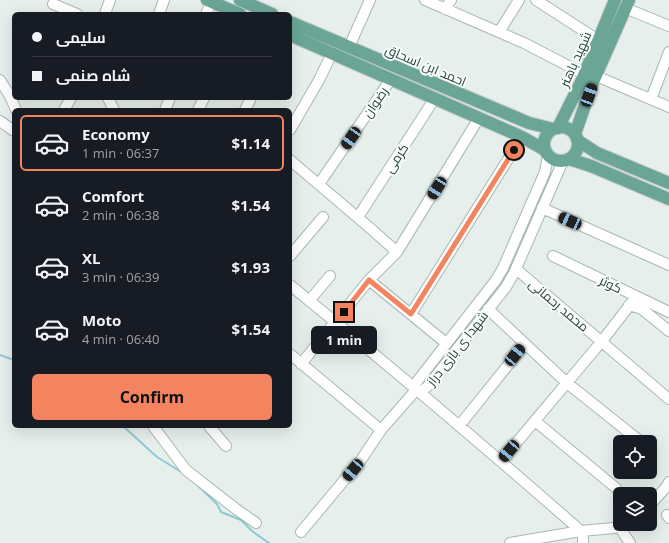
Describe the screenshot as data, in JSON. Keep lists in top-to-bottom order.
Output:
{
  "streets": {
    "main road": ["شهید باهنر", "احمد ابن اسحاق"],
    "street": [
      "رضوان",
      "کرمی",
      "کوثر",
      "محمد رحمانی",
      "شهدا ی بازی دراز"
    ]
  },
  "crossings": [
    ["شهید باهنر", "احمد ابن اسحاق"],
    ["شهید باهنر", "شهدا ی بازی دراز"],
    ["احمد ابن اسحاق", "رضوان"],
    ["احمد ابن اسحاق", "کرمی"],
    ["احمد ابن اسحاق", "شهدا ی بازی دراز"],
    ["محمد رحمانی", "شهدا ی بازی دراز"]
  ],
  "page": {
    "banner": ["سلیمی", "شاه صنمی"],
    "list": [
      {
        "name": "Economy",
        "note": "1 min · 06:37",
        "value": "$1.14"
      },
      {
        "name": "Comfort",
        "note": "2 min · 06:38",
        "value": "$1.54"
      },
      {
        "name": "XL",
        "note": "3 min · 06:39",
        "value": "$1.93"
      },
      {
        "name": "Moto",
        "note": "4 min · 06:40",
        "value": "$1.54"
      }
    ],
    "bubble": "1 min",
    "buttons": "Confirm"
  }
}
